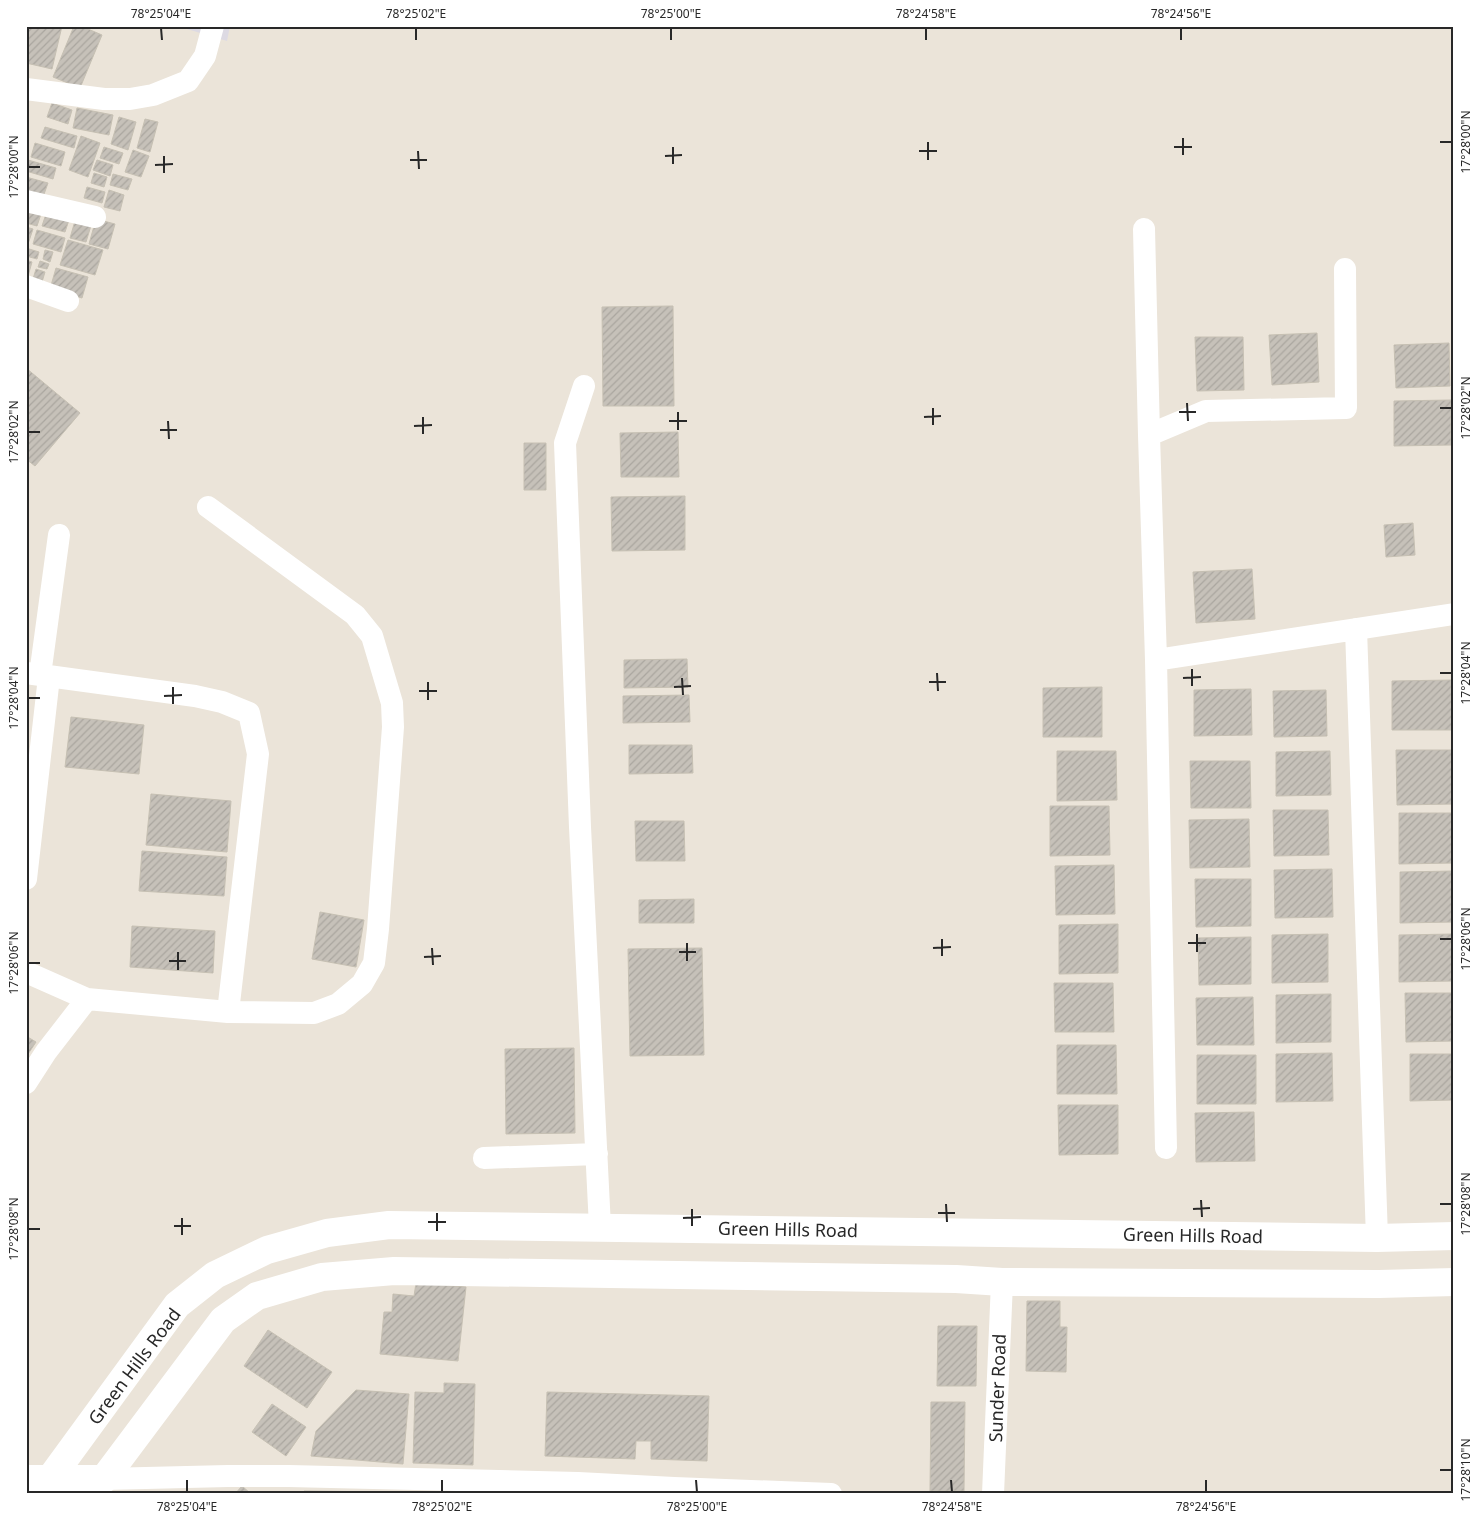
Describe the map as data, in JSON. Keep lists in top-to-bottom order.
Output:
{
  "streets": {
    "street": ["Green Hills Road", "Sunder Road"]
  },
  "coordinates": [
    "78°25'04\"E",
    "78°25'02\"E",
    "78°25'00\"E",
    "78°24'58\"E",
    "78°24'56\"E",
    "17°28'00\"N",
    "17°28'02\"N",
    "17°28'04\"N",
    "17°28'06\"N",
    "17°28'08\"N",
    "17°28'10\"N"
  ]
}
